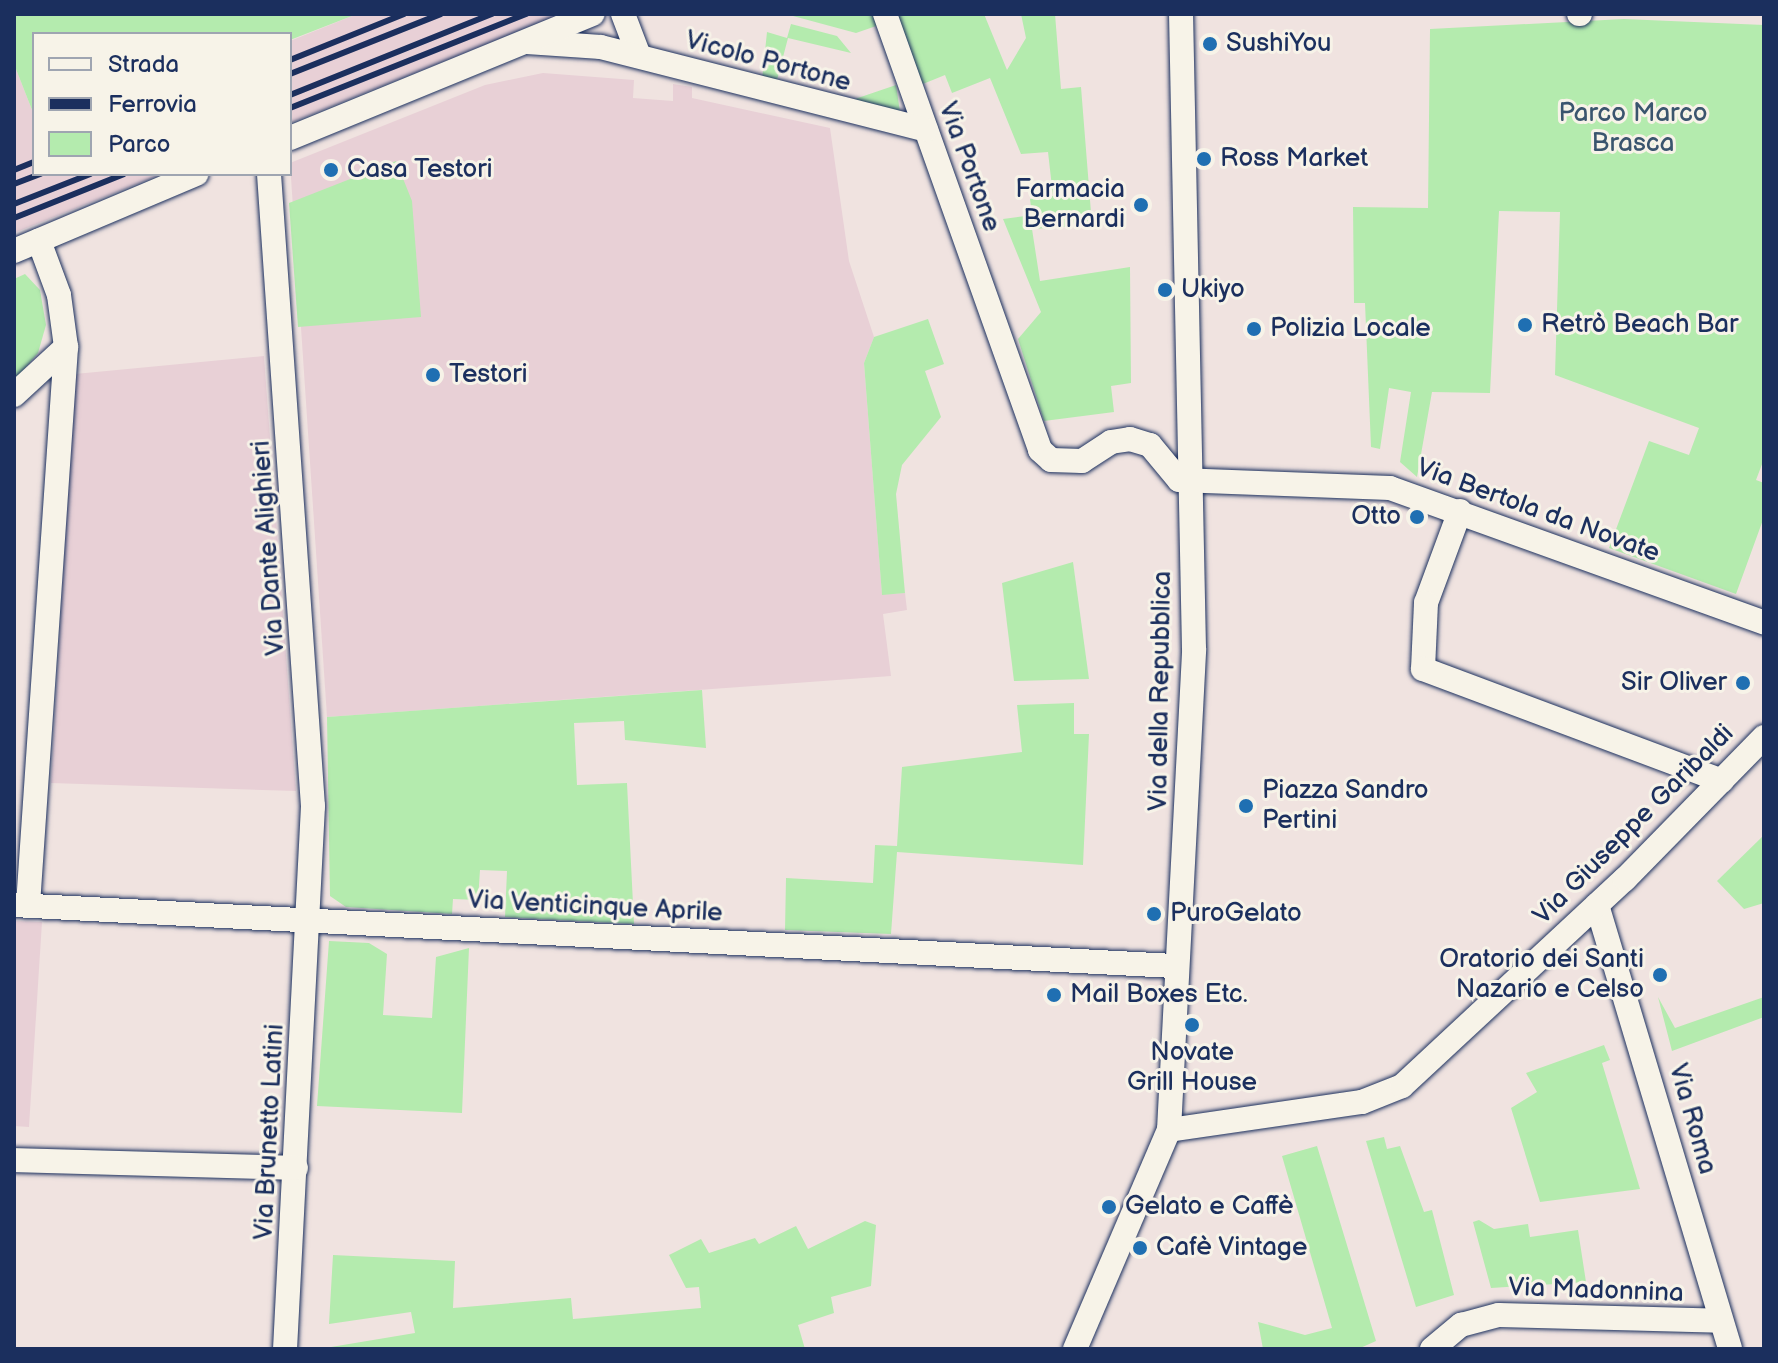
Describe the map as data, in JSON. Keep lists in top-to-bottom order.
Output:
{
  "streets": {
    "street": [
      "Vicolo Portone",
      "Via Portone",
      "Via Bertola da Novate",
      "Via Dante Alighieri",
      "Via della Repubblica",
      "Via Giuseppe Garibaldi",
      "Via Venticinque Aprile",
      "Via Roma",
      "Via Brunetto Latini",
      "Via Madonnina"
    ]
  },
  "crossings": [
    ["Vicolo Portone", "Via Portone"],
    ["Via Portone", "Via Bertola da Novate"],
    ["Via Portone", "Via della Repubblica"],
    ["Via Bertola da Novate", "Via della Repubblica"],
    ["Via Dante Alighieri", "Via Venticinque Aprile"],
    ["Via Dante Alighieri", "Via Brunetto Latini"],
    ["Via della Repubblica", "Via Giuseppe Garibaldi"],
    ["Via della Repubblica", "Via Venticinque Aprile"],
    ["Via Giuseppe Garibaldi", "Via Roma"],
    ["Via Venticinque Aprile", "Via Brunetto Latini"],
    ["Via Roma", "Via Madonnina"]
  ],
  "parks": ["Parco Marco Brasca"],
  "places": [
    "SushiYou",
    "Ross Market",
    "Casa Testori",
    "Farmacia Bernardi",
    "Ukiyo",
    "Retrò Beach Bar",
    "Polizia Locale",
    "Testori",
    "Otto",
    "Sir Oliver",
    "Piazza Sandro Pertini",
    "PuroGelato",
    "Oratorio dei Santi Nazario e Celso",
    "Mail Boxes Etc.",
    "Novate Grill House",
    "Gelato e Caffè",
    "Cafè Vintage"
  ],
  "legend": ["Strada", "Ferrovia", "Parco"]
}
